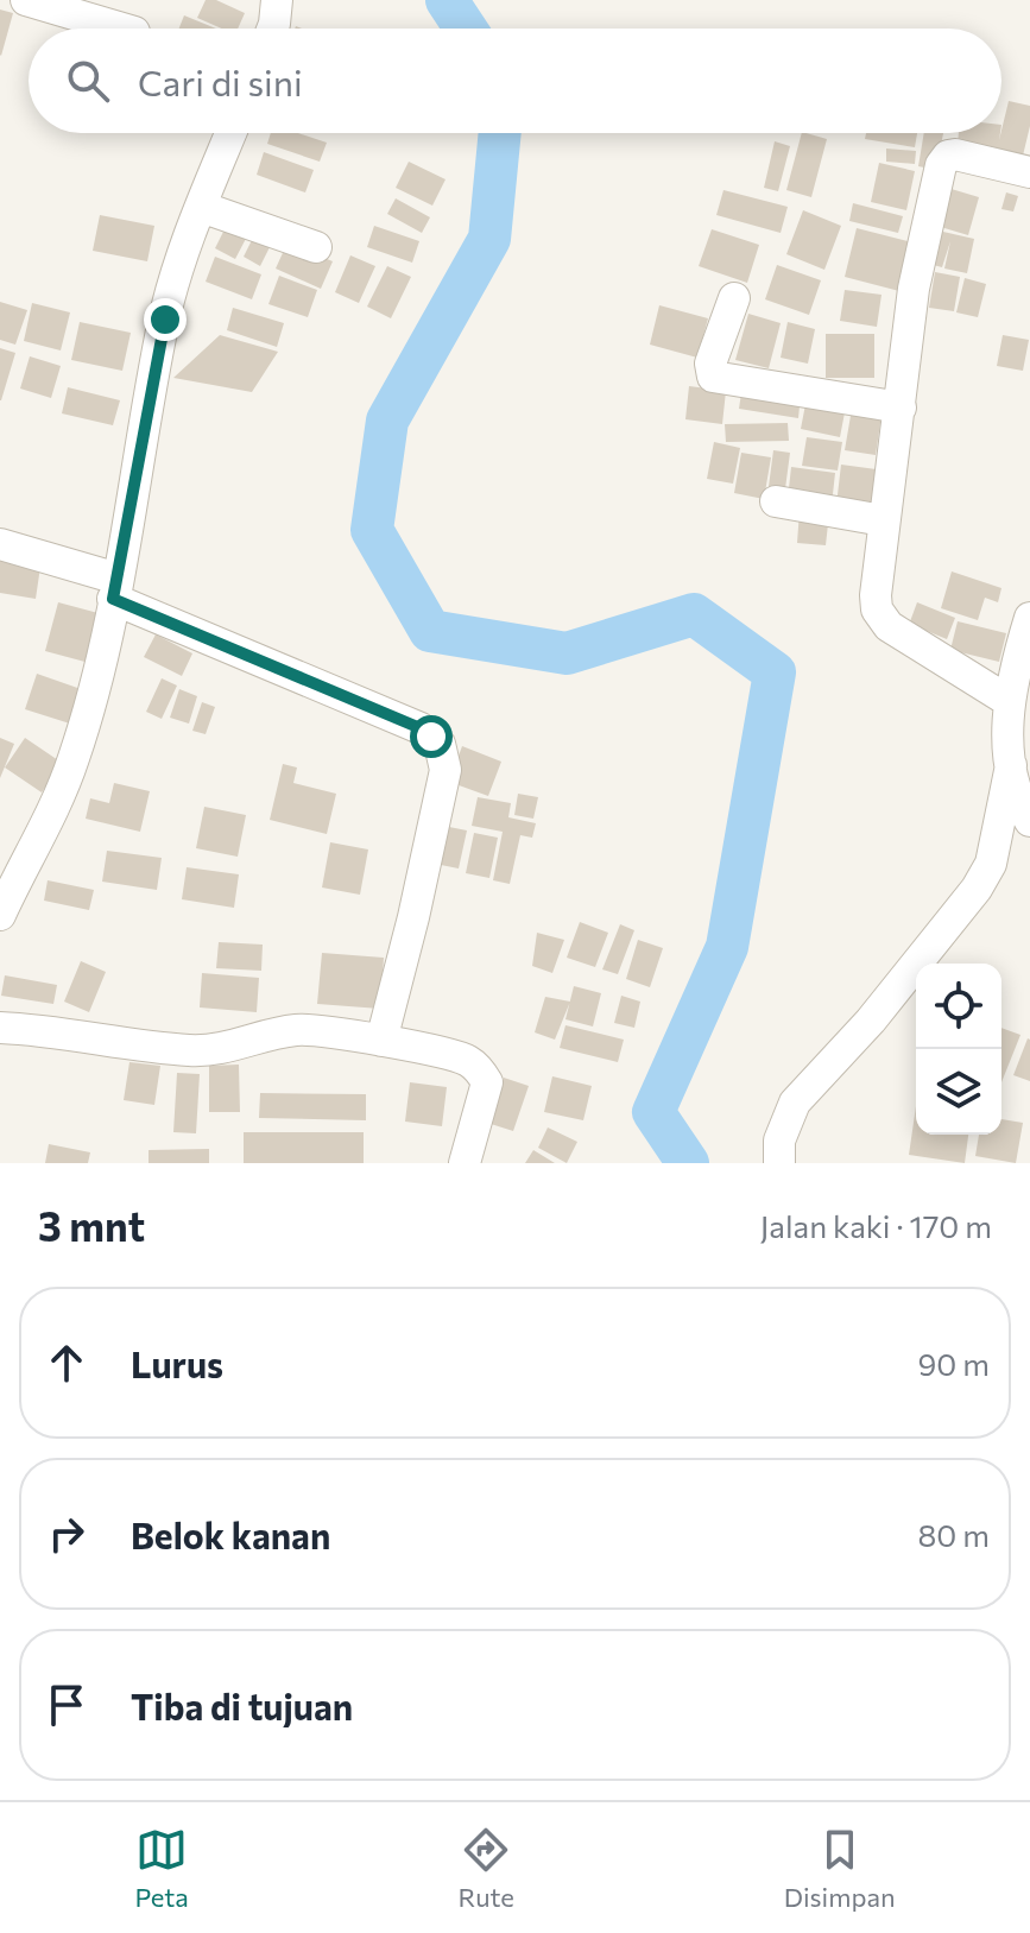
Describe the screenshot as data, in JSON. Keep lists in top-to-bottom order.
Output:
{
  "page": {
    "search": "Cari di sini",
    "heading": ["3 mnt", "Jalan kaki · 170 m"],
    "list": [
      ["Lurus", "90 m"],
      ["Belok kanan", "80 m"],
      "Tiba di tujuan"
    ],
    "nav": ["Peta", "Rute", "Disimpan"]
  }
}
